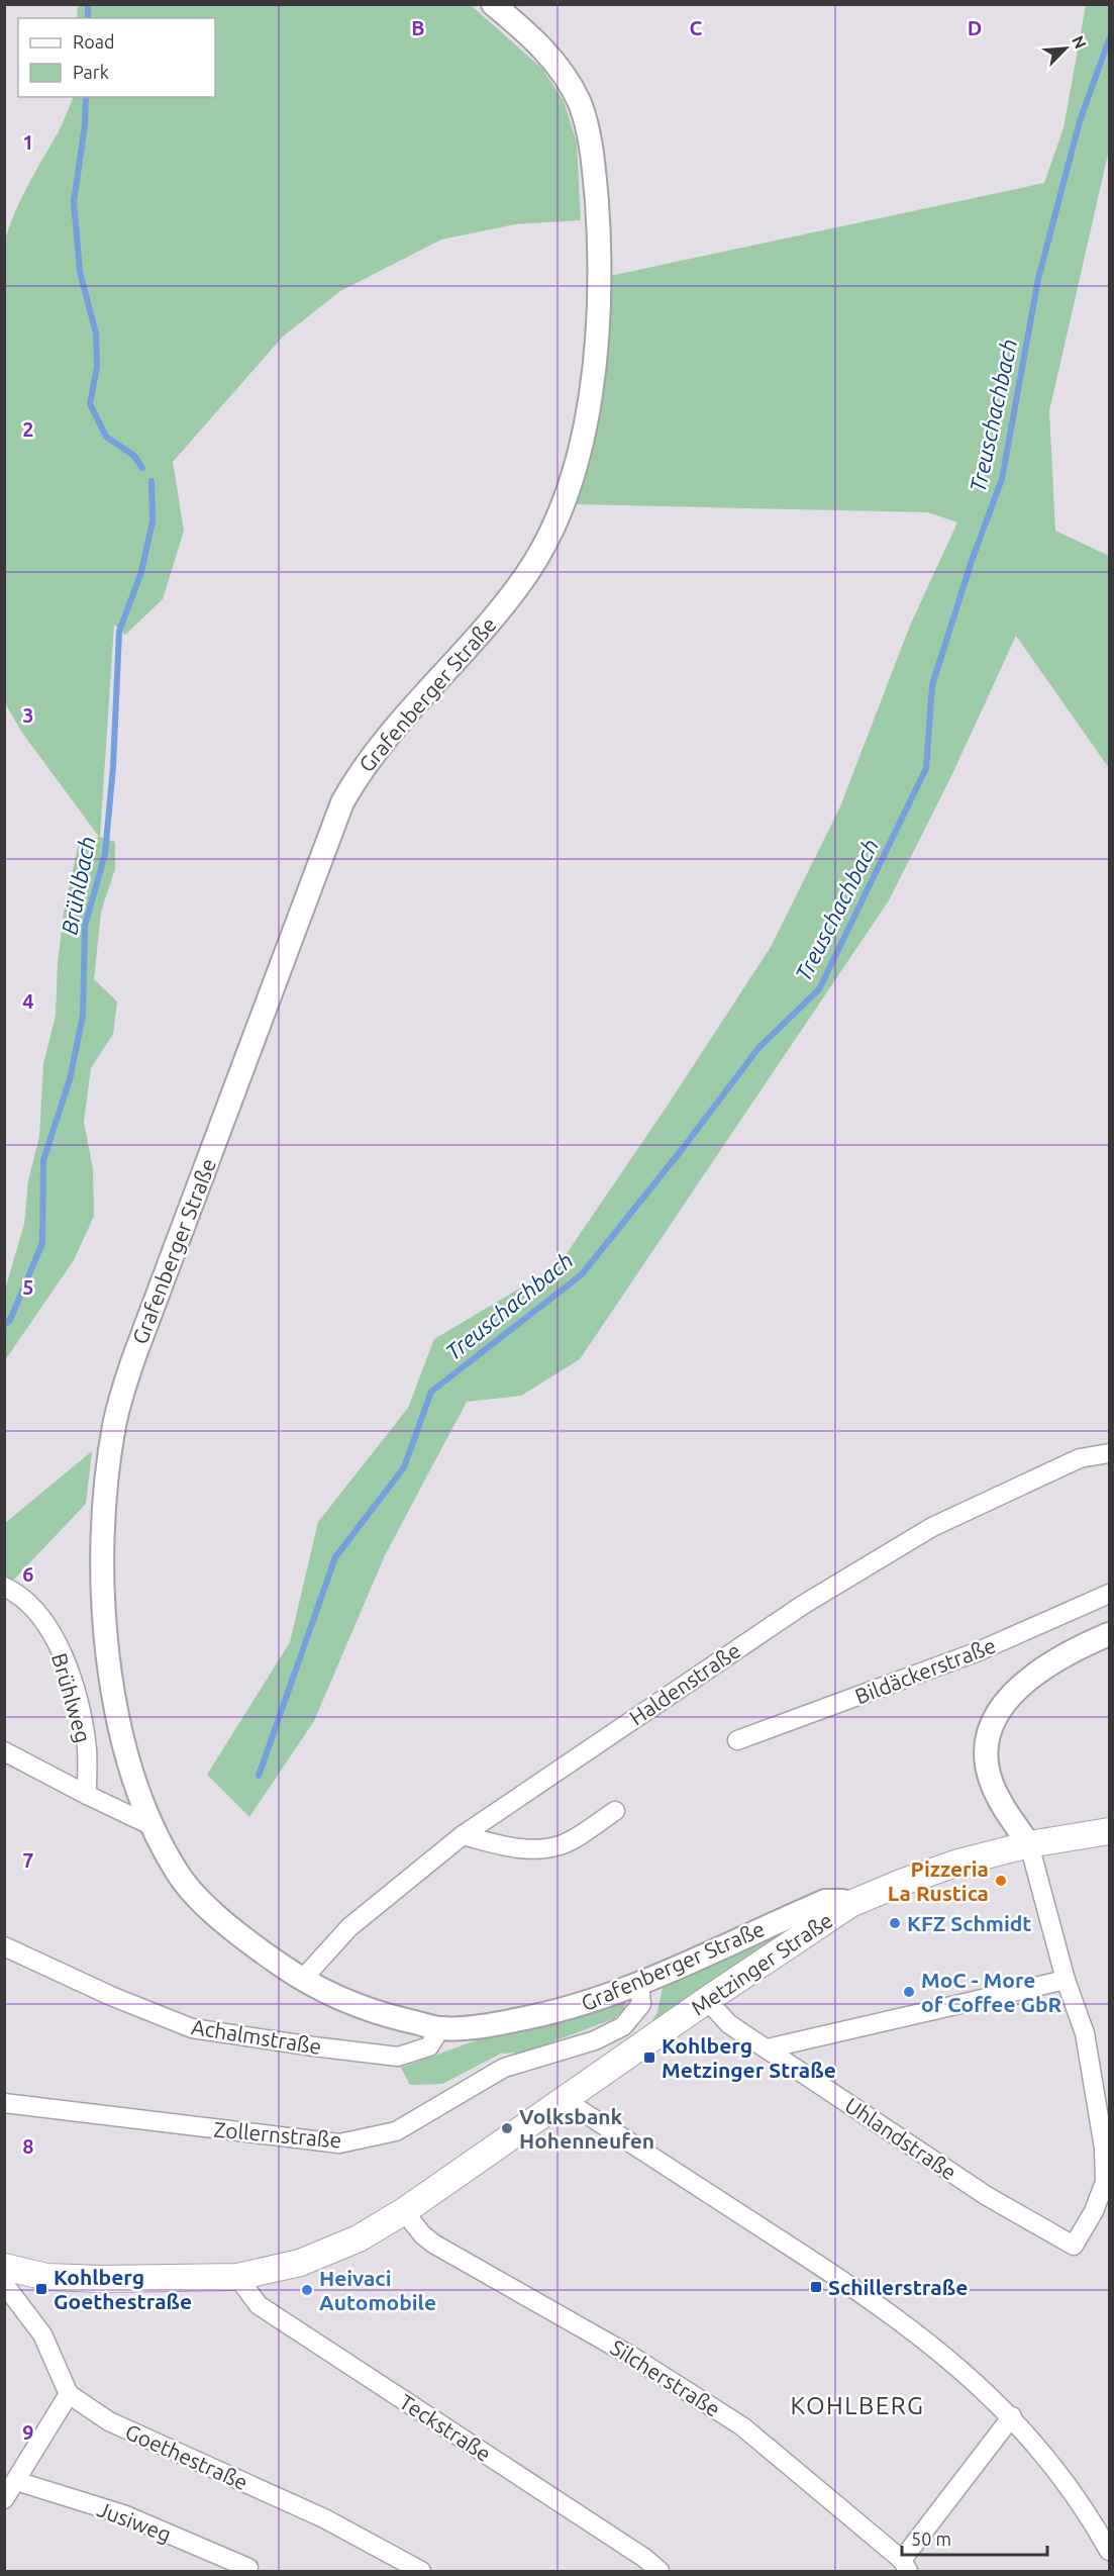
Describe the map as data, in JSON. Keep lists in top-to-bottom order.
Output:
{
  "streets": {
    "main road": ["Metzinger Straße"],
    "street": [
      "Grafenberger Straße",
      "Bildäckerstraße",
      "Haldenstraße",
      "Brühlweg",
      "Achalmstraße",
      "Zollernstraße",
      "Uhlandstraße",
      "Silcherstraße",
      "Teckstraße",
      "Goethestraße",
      "Jusiweg"
    ]
  },
  "crossings": [
    ["Grafenberger Straße", "Haldenstraße"],
    ["Grafenberger Straße", "Metzinger Straße"],
    ["Grafenberger Straße", "Achalmstraße"],
    ["Grafenberger Straße", "Zollernstraße"],
    ["Metzinger Straße", "Uhlandstraße"],
    ["Metzinger Straße", "Silcherstraße"],
    ["Metzinger Straße", "Teckstraße"]
  ],
  "districts": ["KOHLBERG"],
  "water": ["Treuschachbach", "Brühlbach"],
  "places": {
    "other": [
      "Pizzeria La Rustica",
      "KFZ Schmidt",
      "MoC - More of Coffee GbR",
      "Volksbank Hohenneufen",
      "Heivaci Automobile"
    ],
    "transit": ["Kohlberg Metzinger Straße", "Schillerstraße", "Kohlberg Goethestraße"]
  },
  "legend": ["Road", "Park"],
  "scale_bar": "50 m",
  "north": "top right",
  "grid": {
    "columns": ["B", "C", "D"],
    "rows": [
      "1",
      "2",
      "3",
      "4",
      "5",
      "6",
      "7",
      "8",
      "9"
    ]
  }
}
